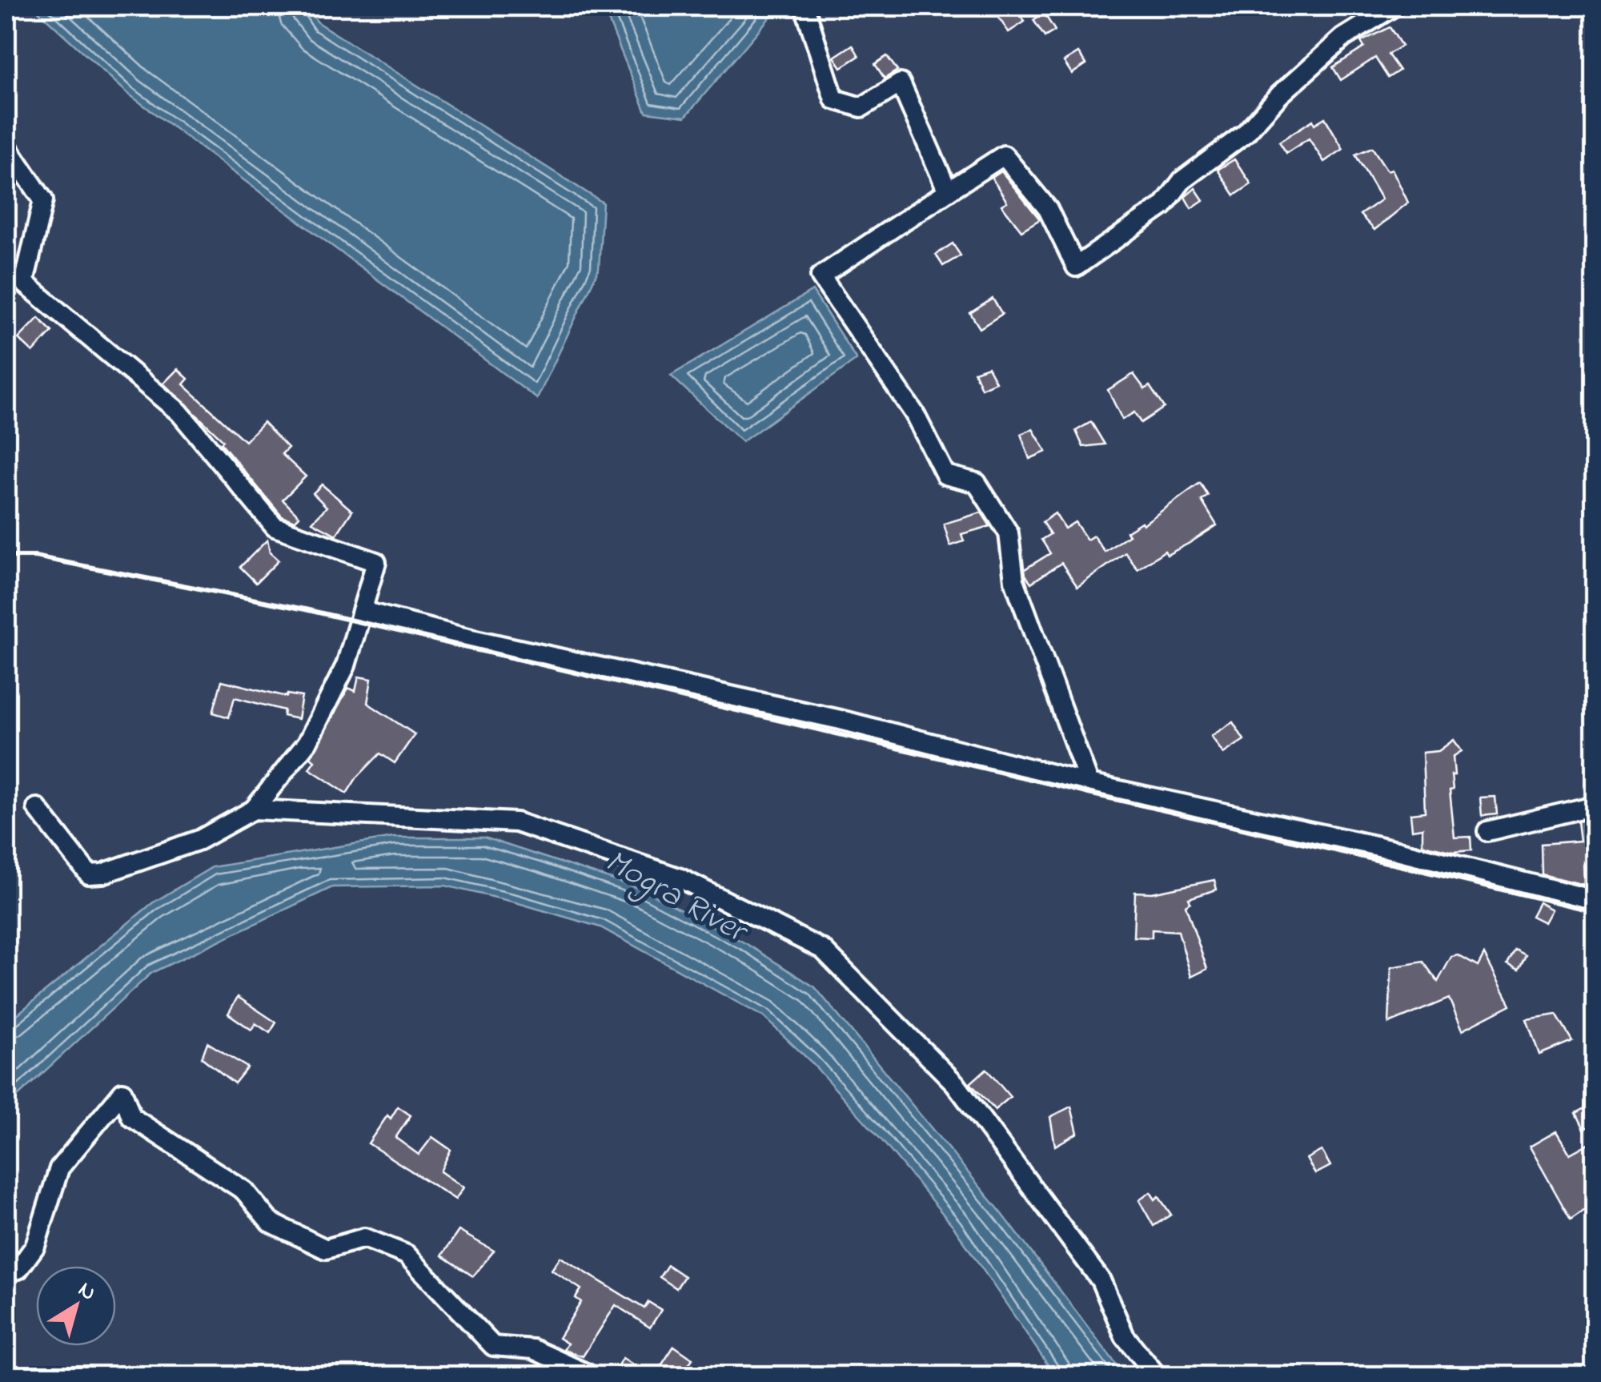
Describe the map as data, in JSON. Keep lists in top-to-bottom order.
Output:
{
  "water": ["Mogra River"],
  "north": "top right"
}
